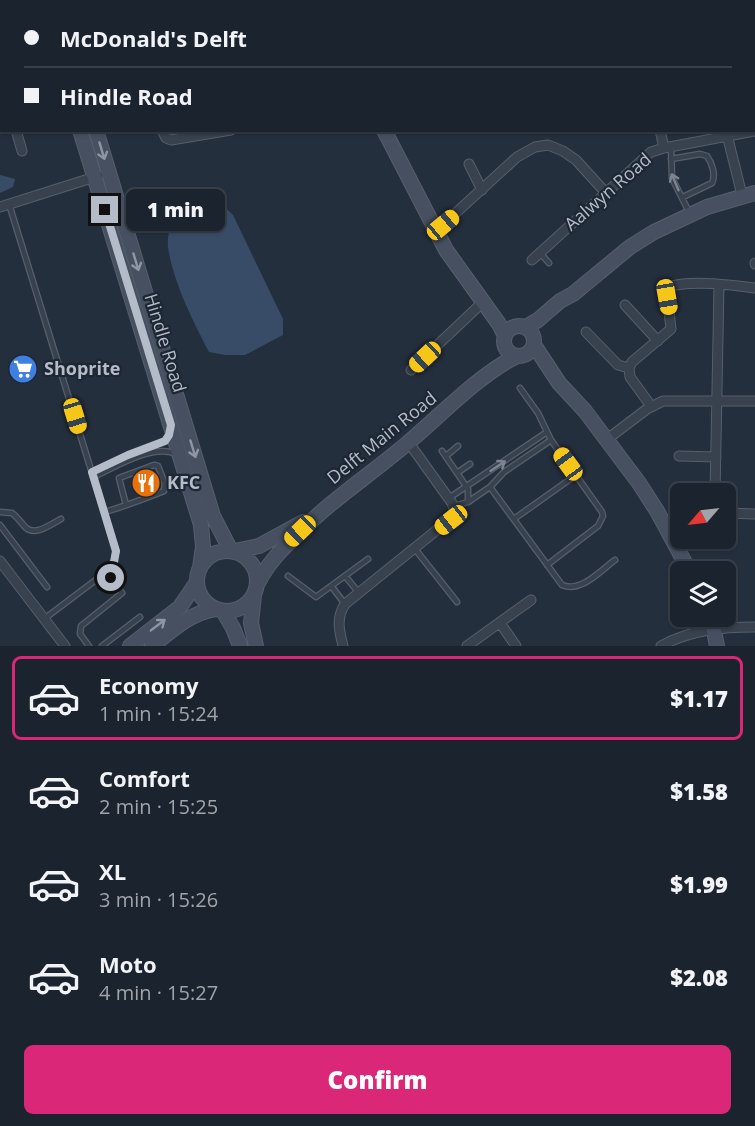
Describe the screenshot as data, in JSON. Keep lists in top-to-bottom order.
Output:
{
  "streets": {
    "street": ["Aalwyn Road", "Hindle Road", "Delft Main Road"]
  },
  "crossings": [
    ["Hindle Road", "Delft Main Road"]
  ],
  "places": {
    "supermarket": ["Shoprite"],
    "restaurant": ["KFC"]
  },
  "north": "bottom left",
  "page": {
    "banner": ["McDonald's Delft", "Hindle Road"],
    "bubble": "1 min",
    "list": [
      {
        "name": "Economy",
        "note": "1 min · 15:24",
        "value": "$1.17"
      },
      {
        "name": "Comfort",
        "note": "2 min · 15:25",
        "value": "$1.58"
      },
      {
        "name": "XL",
        "note": "3 min · 15:26",
        "value": "$1.99"
      },
      {
        "name": "Moto",
        "note": "4 min · 15:27",
        "value": "$2.08"
      }
    ],
    "buttons": "Confirm"
  }
}
